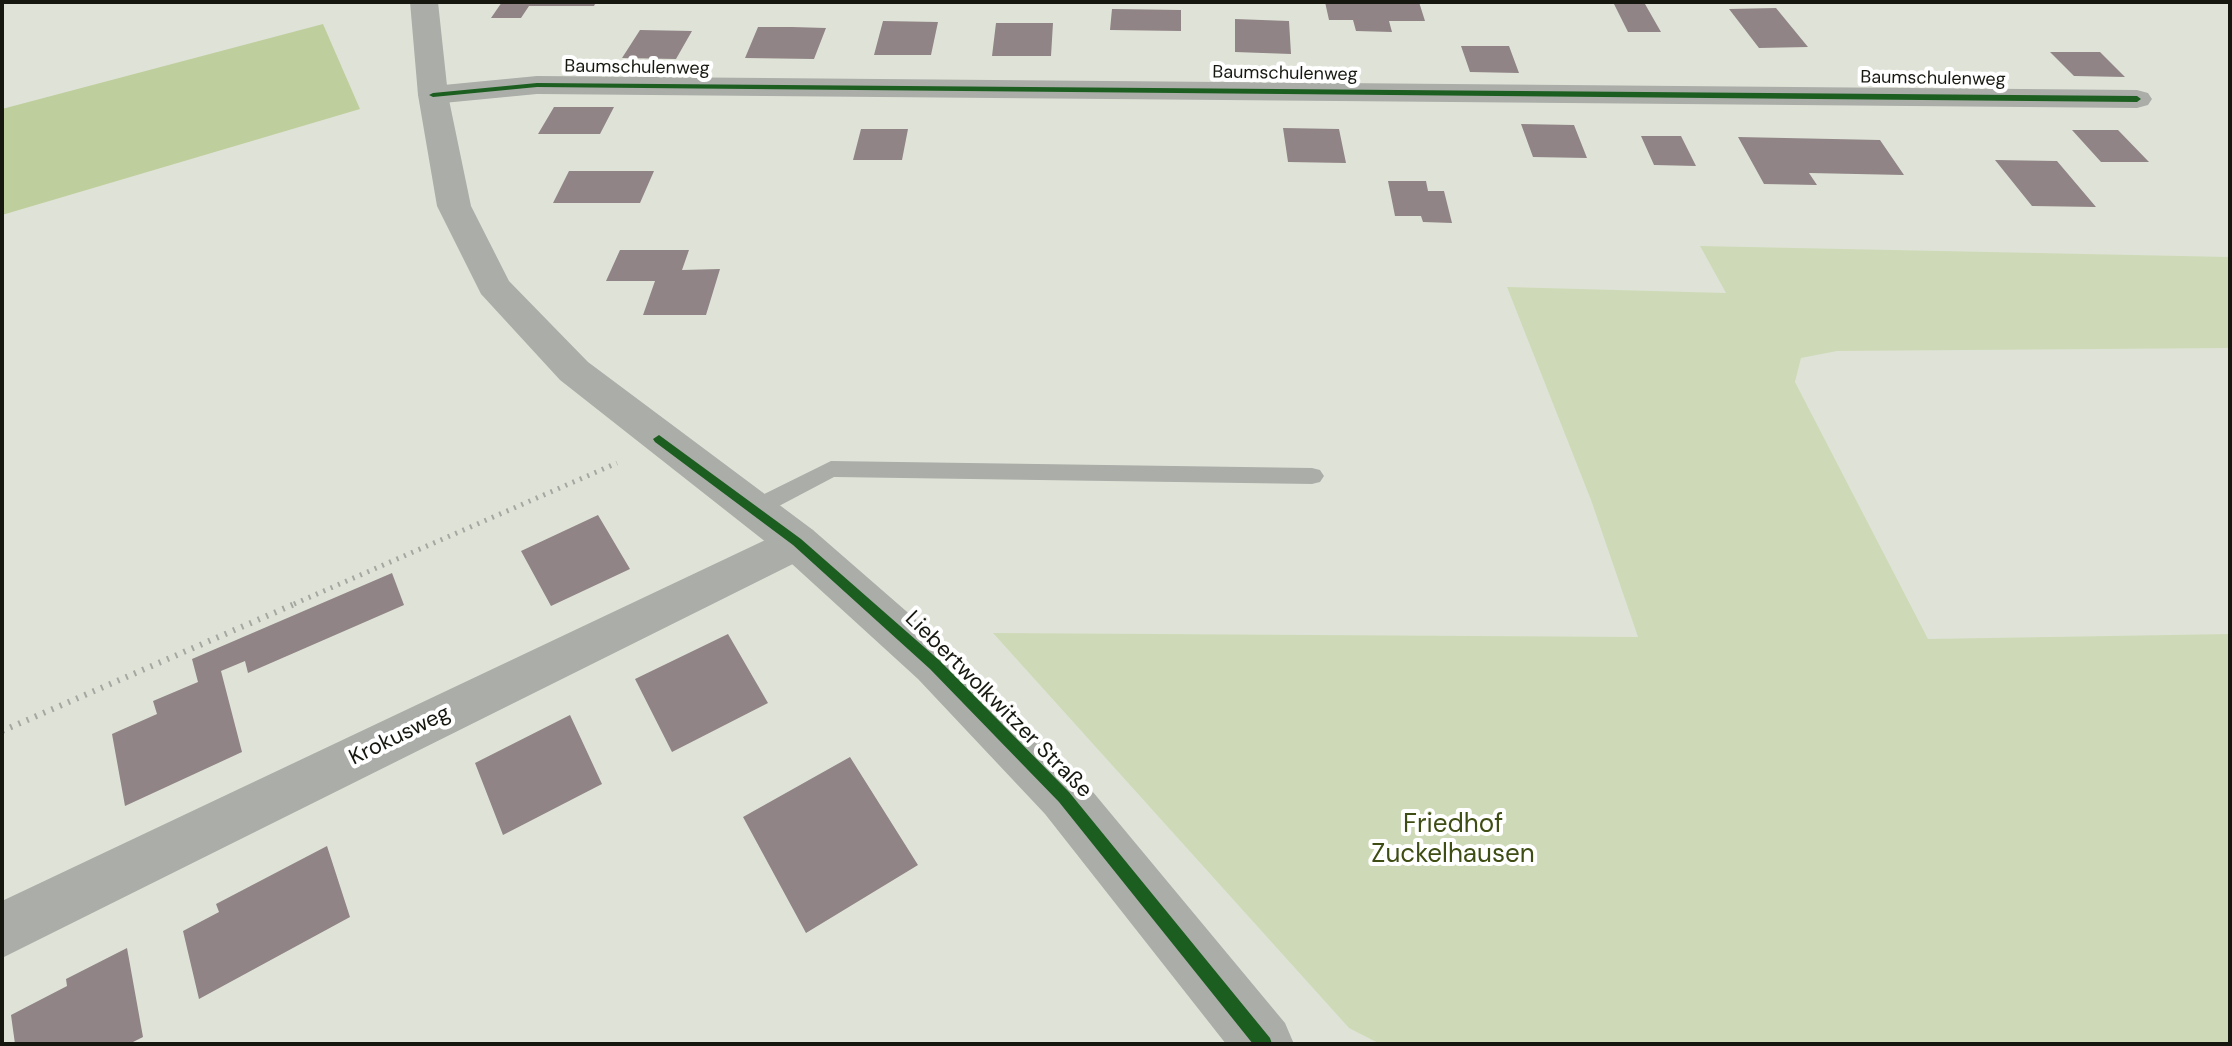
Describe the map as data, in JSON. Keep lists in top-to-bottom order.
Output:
{
  "streets": {
    "street": ["Baumschulenweg", "Liebertwolkwitzer Straße", "Krokusweg"]
  },
  "crossings": [
    ["Baumschulenweg", "Liebertwolkwitzer Straße"],
    ["Liebertwolkwitzer Straße", "Krokusweg"]
  ],
  "parks": ["Friedhof Zuckelhausen"]
}
